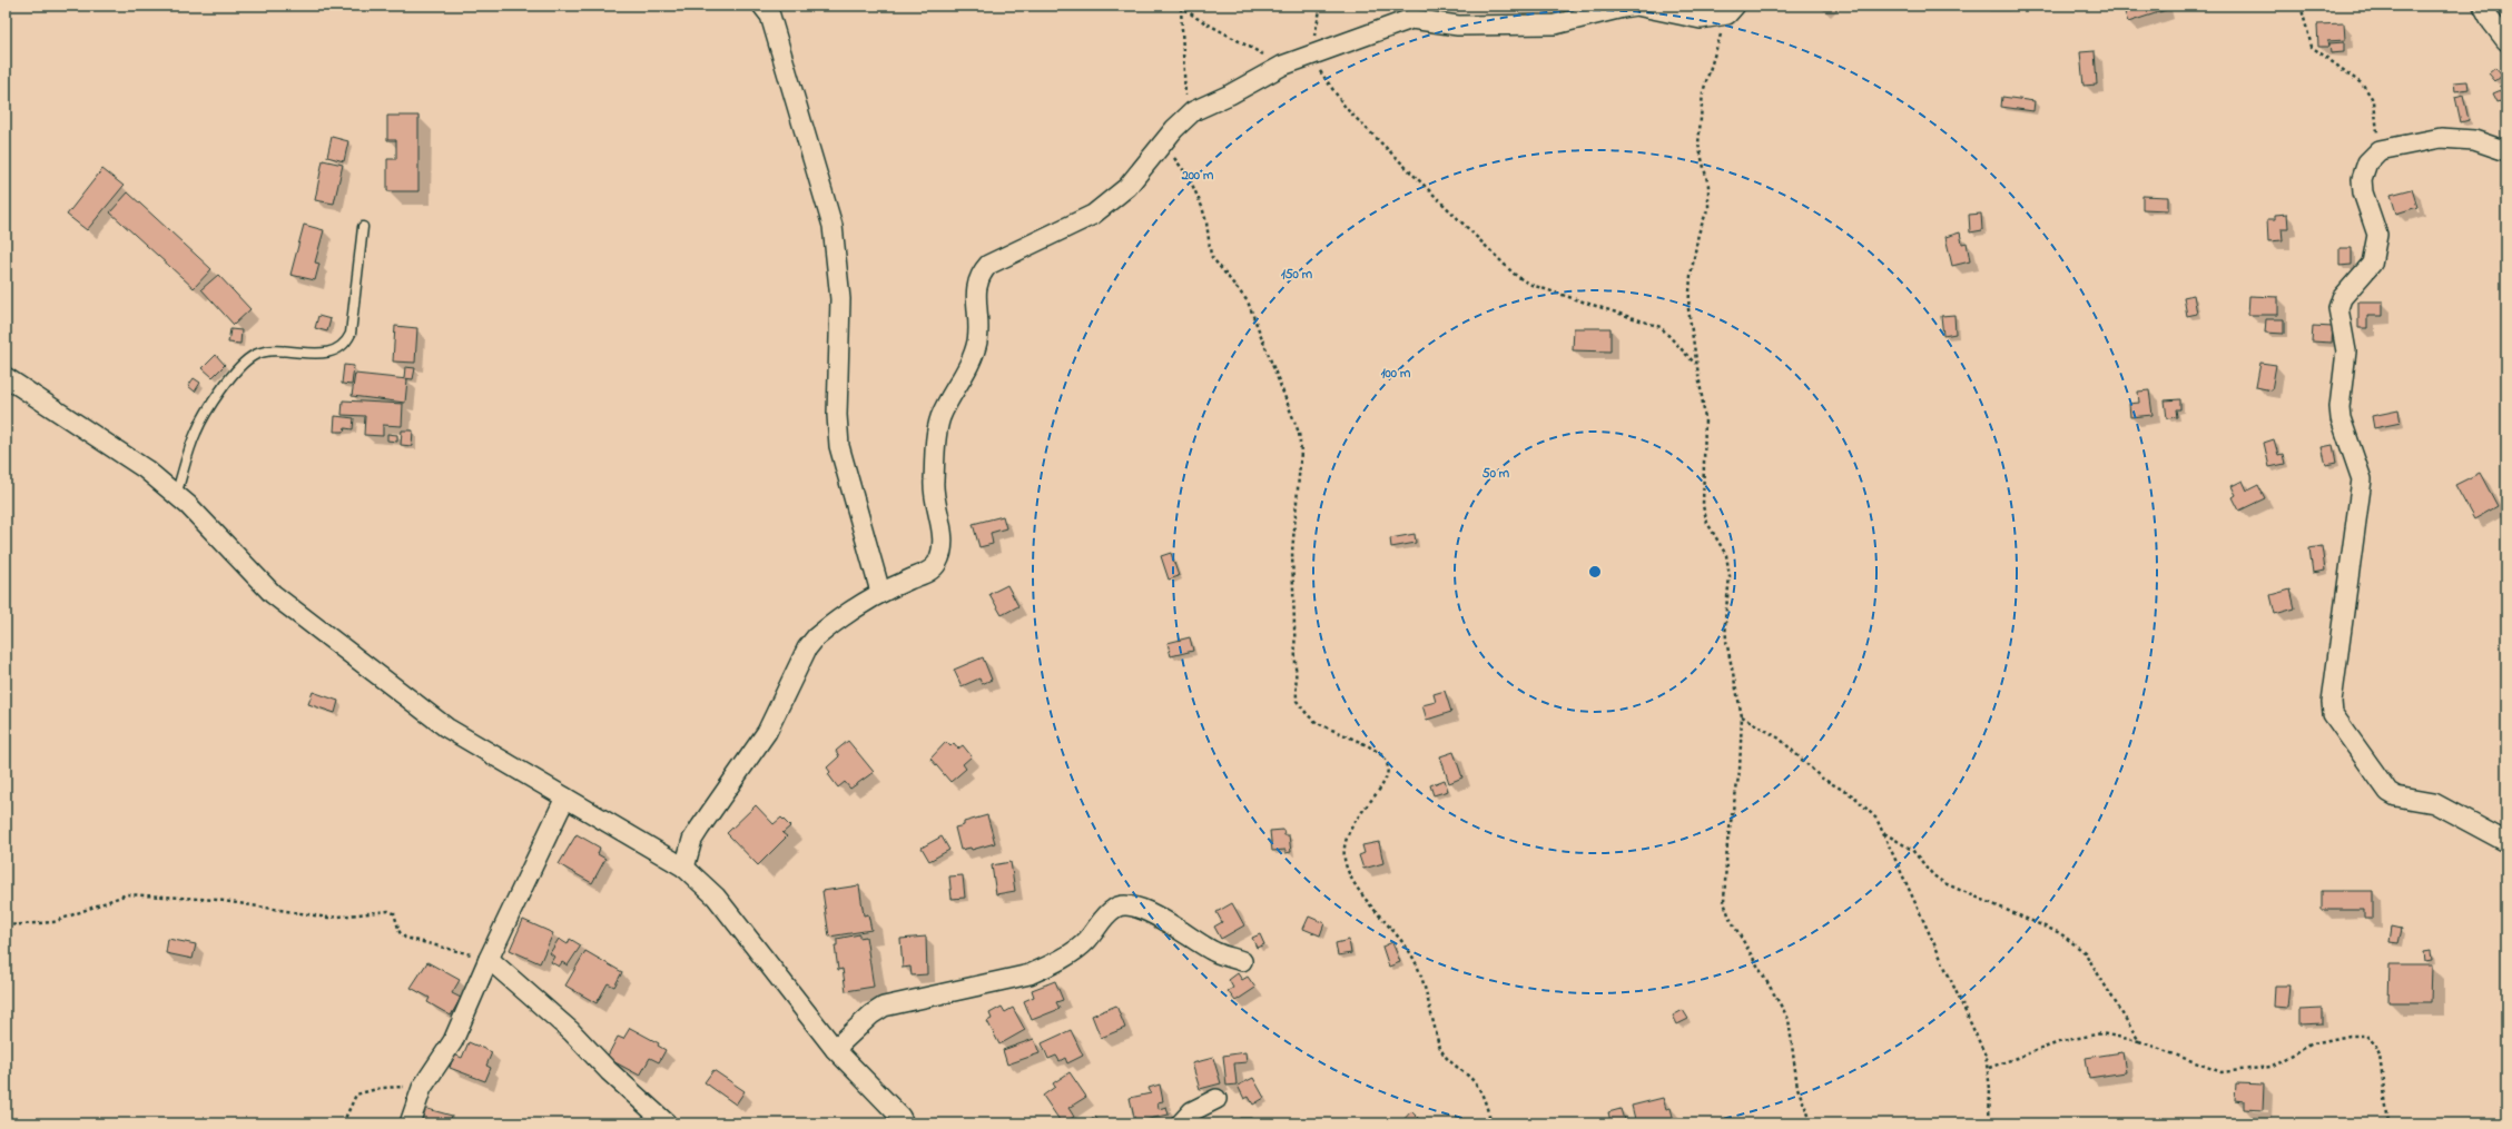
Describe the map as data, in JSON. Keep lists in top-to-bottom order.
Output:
{
  "rings": [
    "200 m",
    "150 m",
    "100 m",
    "50 m"
  ]
}
